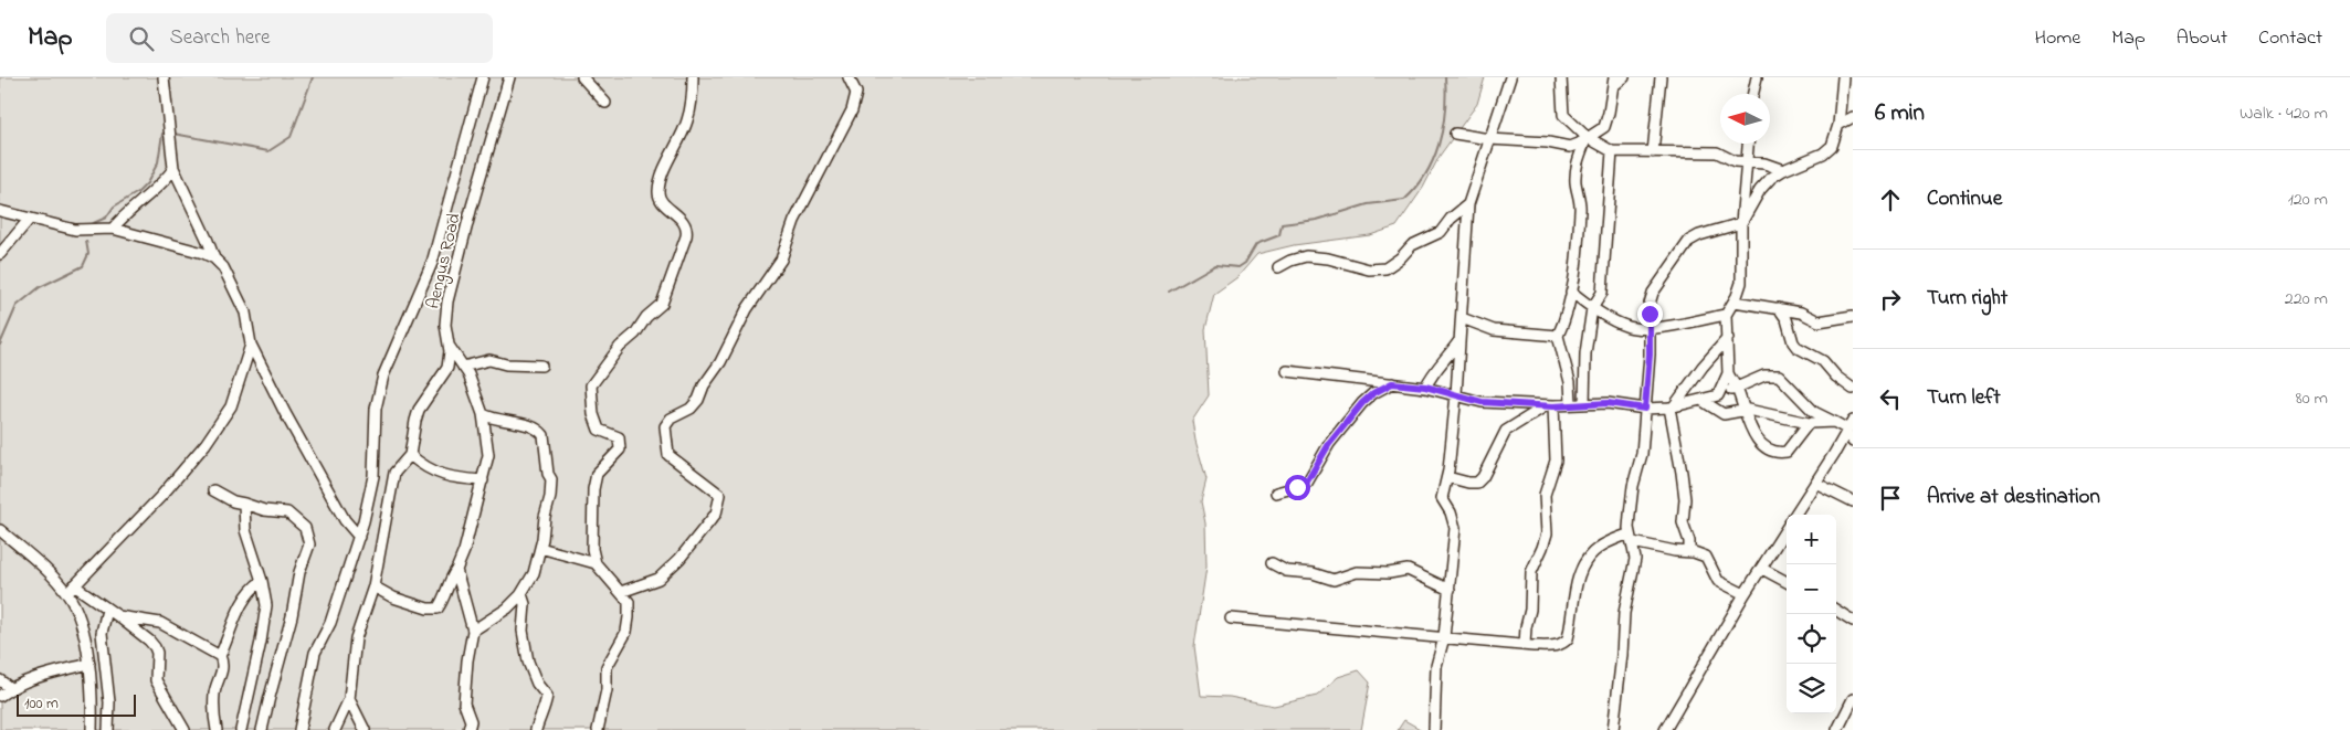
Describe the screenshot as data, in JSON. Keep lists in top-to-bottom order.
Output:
{
  "streets": {
    "street": ["Aengus Road"]
  },
  "scale_bar": "100 m",
  "north": "left",
  "page": {
    "header": "Map",
    "search": "Search here",
    "nav": [
      "Home",
      "Map",
      "About",
      "Contact"
    ],
    "heading": ["6 min", "Walk · 420 m"],
    "list": [
      ["Continue", "120 m"],
      ["Turn right", "220 m"],
      ["Turn left", "80 m"],
      "Arrive at destination"
    ],
    "map_buttons": ["+", "−"],
    "scale": "100 m"
  }
}
